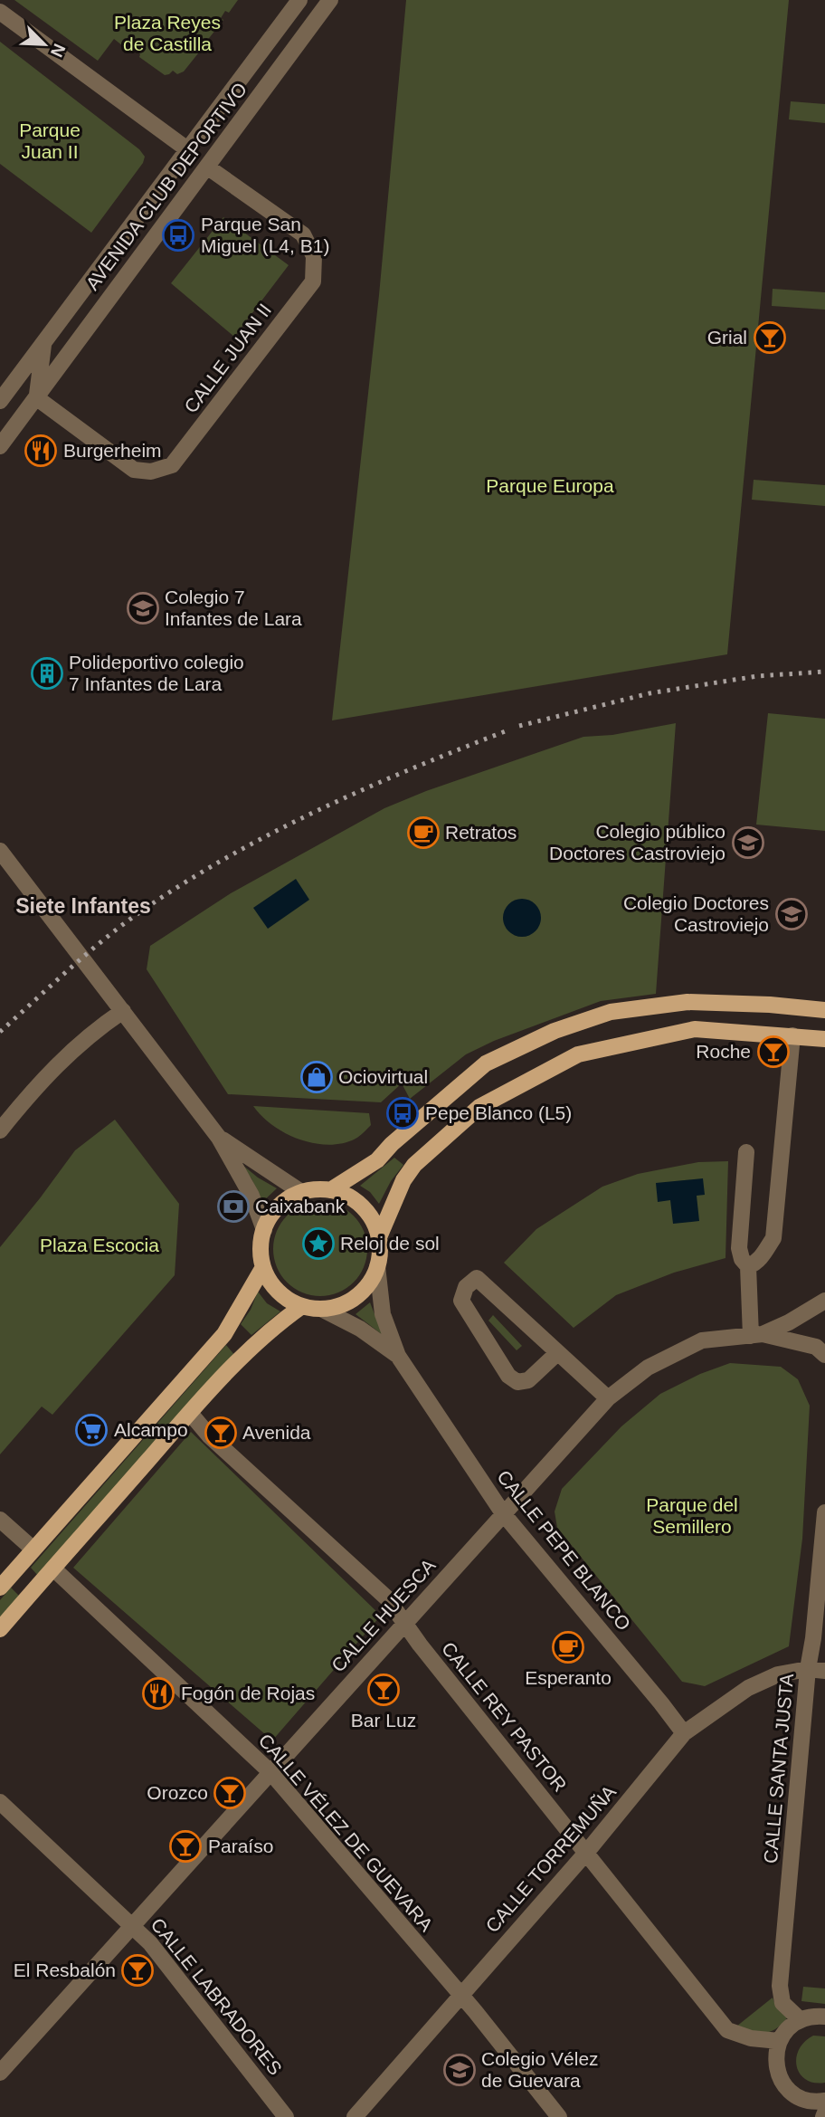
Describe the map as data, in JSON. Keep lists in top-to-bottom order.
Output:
{
  "streets": {
    "street": [
      "AVENIDA CLUB DEPORTIVO",
      "CALLE JUAN II",
      "CALLE PEPE BLANCO",
      "CALLE HUESCA",
      "CALLE REY PASTOR",
      "CALLE SANTA JUSTA",
      "CALLE VÉLEZ DE GUEVARA",
      "CALLE TORREMUÑA",
      "CALLE LABRADORES"
    ]
  },
  "crossings": [
    ["AVENIDA CLUB DEPORTIVO", "CALLE JUAN II"],
    ["CALLE PEPE BLANCO", "CALLE HUESCA"],
    ["CALLE PEPE BLANCO", "CALLE TORREMUÑA"],
    ["CALLE HUESCA", "CALLE REY PASTOR"],
    ["CALLE HUESCA", "CALLE VÉLEZ DE GUEVARA"],
    ["CALLE HUESCA", "CALLE LABRADORES"],
    ["CALLE REY PASTOR", "CALLE TORREMUÑA"],
    ["CALLE SANTA JUSTA", "CALLE TORREMUÑA"],
    ["CALLE VÉLEZ DE GUEVARA", "CALLE TORREMUÑA"]
  ],
  "districts": ["Siete Infantes"],
  "parks": [
    "Plaza Reyes de Castilla",
    "Parque Juan II",
    "Parque Europa",
    "Plaza Escocia",
    "Parque del Semillero"
  ],
  "places": {
    "bus stop": ["Parque San Miguel (L4, B1)", "Pepe Blanco (L5)"],
    "bar": [
      "Grial",
      "Roche",
      "Avenida",
      "Bar Luz",
      "Orozco",
      "Paraíso",
      "El Resbalón"
    ],
    "restaurant": ["Burgerheim", "Fogón de Rojas"],
    "school or university": [
      "Colegio 7 Infantes de Lara",
      "Colegio público Doctores Castroviejo",
      "Colegio Doctores Castroviejo",
      "Colegio Vélez de Guevara"
    ],
    "building": ["Polideportivo colegio 7 Infantes de Lara"],
    "cafe": ["Retratos", "Esperanto"],
    "shop": ["Ociovirtual"],
    "bank": ["Caixabank"],
    "place": ["Reloj de sol"],
    "supermarket": ["Alcampo"]
  },
  "north": "bottom right"
}
